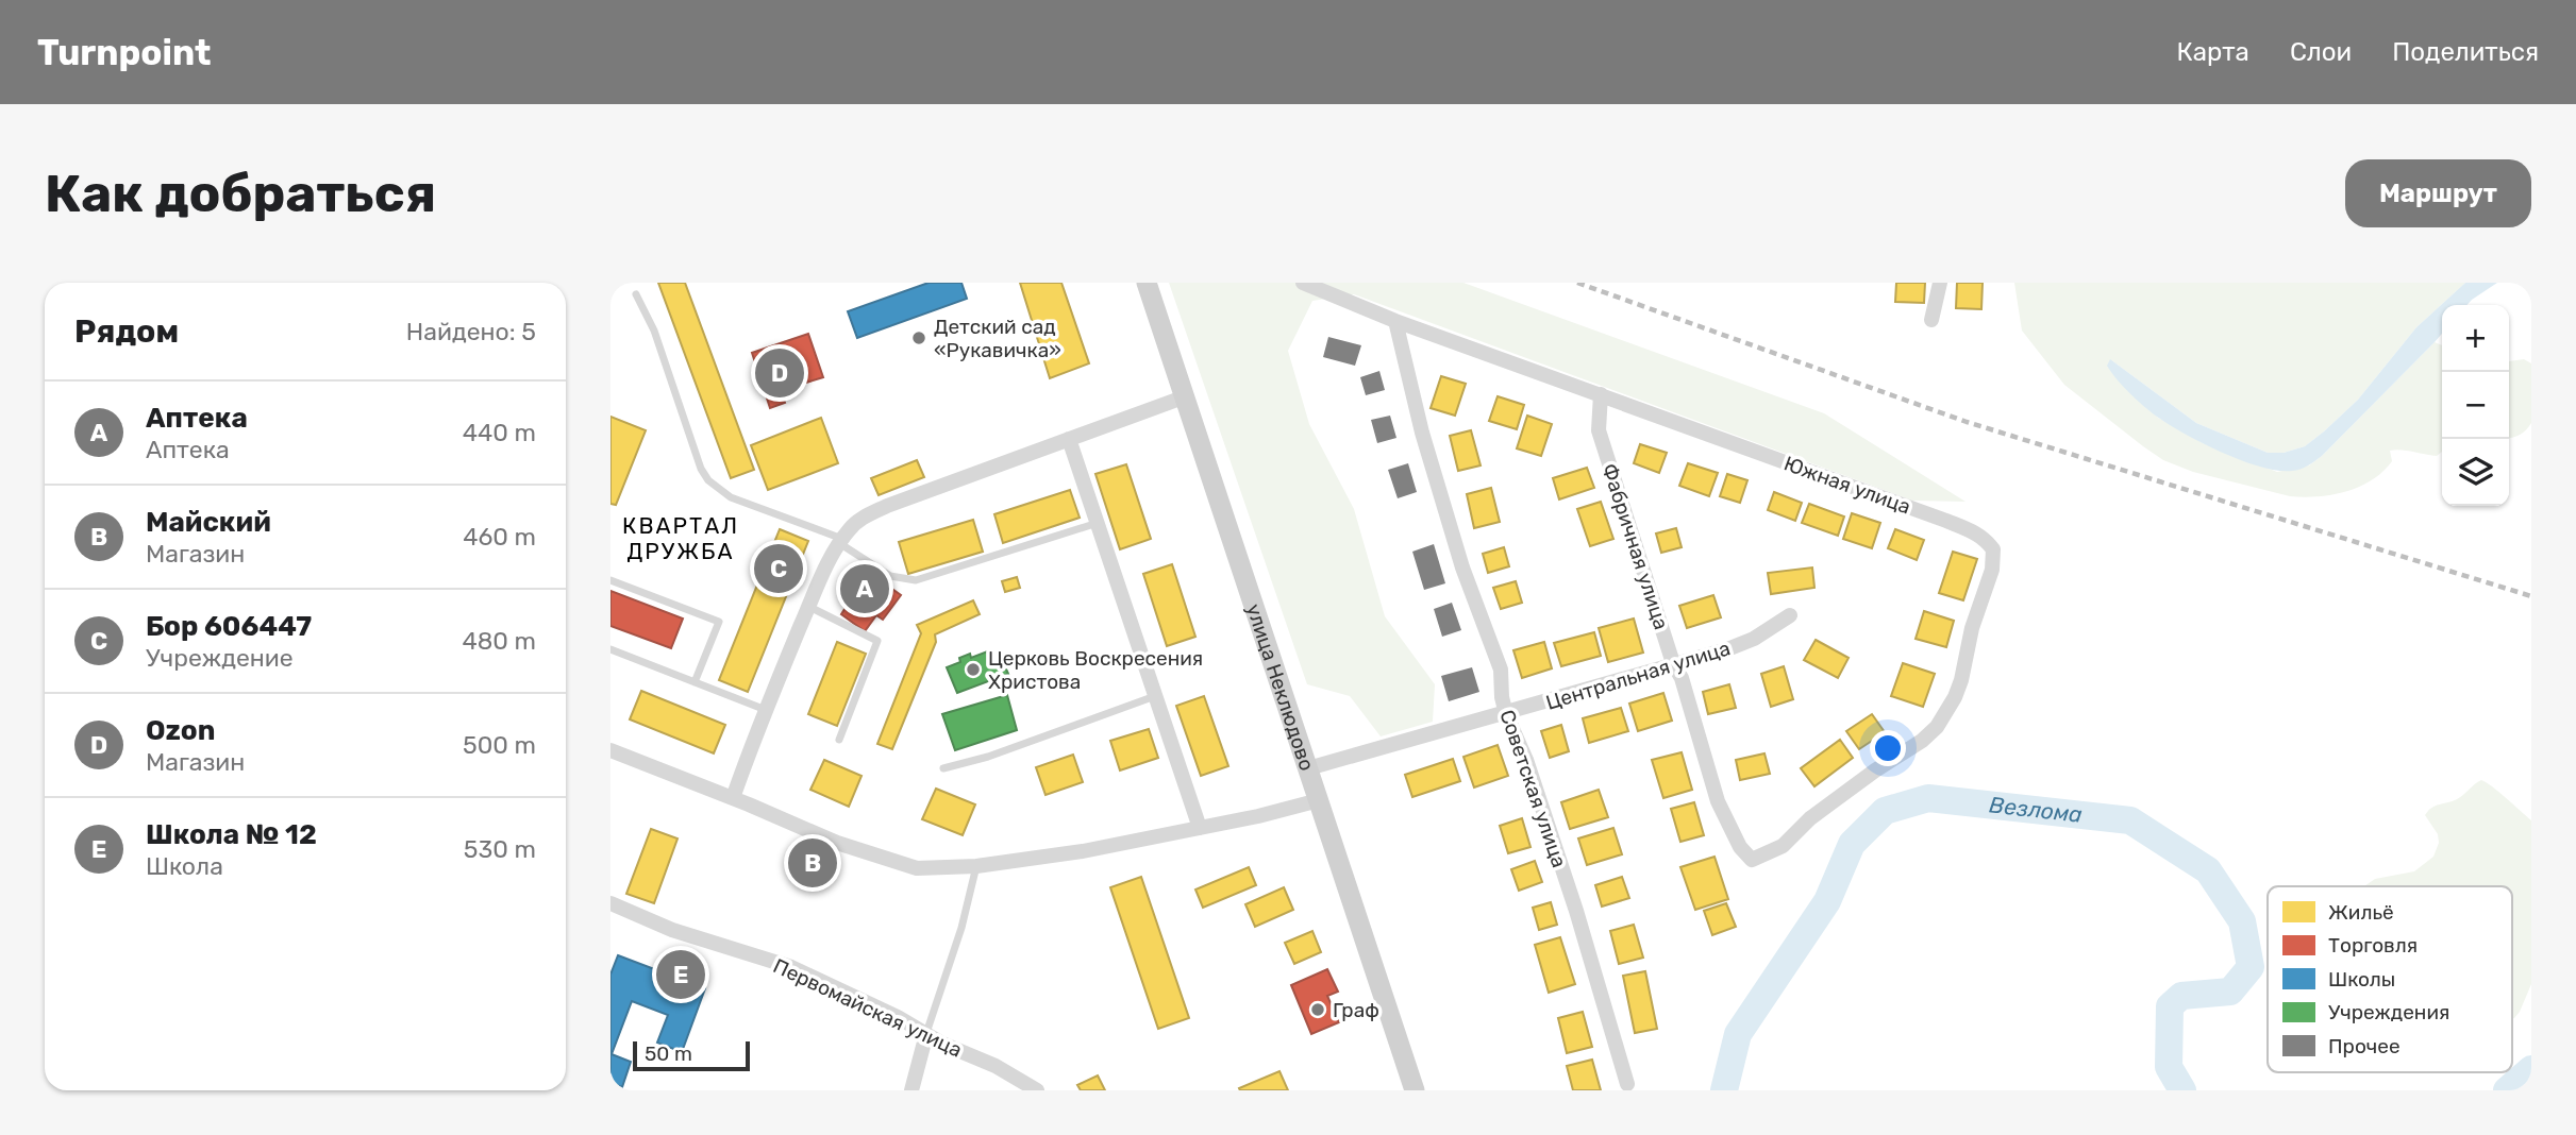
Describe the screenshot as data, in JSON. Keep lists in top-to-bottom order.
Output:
{
  "streets": {
    "main road": ["улица Неклюдово"],
    "street": [
      "Южная улица",
      "Фабричная улица",
      "Центральная улица",
      "Советская улица",
      "Первомайская улица"
    ]
  },
  "crossings": [
    ["Южная улица", "Фабричная улица"],
    ["Южная улица", "Советская улица"],
    ["Фабричная улица", "Центральная улица"],
    ["Центральная улица", "улица Неклюдово"],
    ["Центральная улица", "Советская улица"]
  ],
  "districts": ["КВАРТАЛ ДРУЖБА"],
  "water": ["Везлома"],
  "places": ["Детский сад «Рукавичка»", "Церковь Воскресения Христова", "Граф"],
  "legend": [
    "Жильё",
    "Торговля",
    "Школы",
    "Учреждения",
    "Прочее"
  ],
  "scale_bar": "50 m",
  "page": {
    "header": "Turnpoint",
    "nav": ["Карта", "Слои", "Поделиться"],
    "buttons": "Маршрут",
    "title": "Как добраться",
    "heading": ["Рядом", "Найдено: 5"],
    "map_buttons": ["+", "−"],
    "pins": [
      "D",
      "C",
      "A",
      "B",
      "E"
    ],
    "list": [
      {
        "mark": "A",
        "name": "Аптека",
        "note": "Аптека",
        "value": "440 m"
      },
      {
        "mark": "B",
        "name": "Майский",
        "note": "Магазин",
        "value": "460 m"
      },
      {
        "mark": "C",
        "name": "Бор 606447",
        "note": "Учреждение",
        "value": "480 m"
      },
      {
        "mark": "D",
        "name": "Ozon",
        "note": "Магазин",
        "value": "500 m"
      },
      {
        "mark": "E",
        "name": "Школа № 12",
        "note": "Школа",
        "value": "530 m"
      }
    ],
    "scale": "50 m"
  }
}
